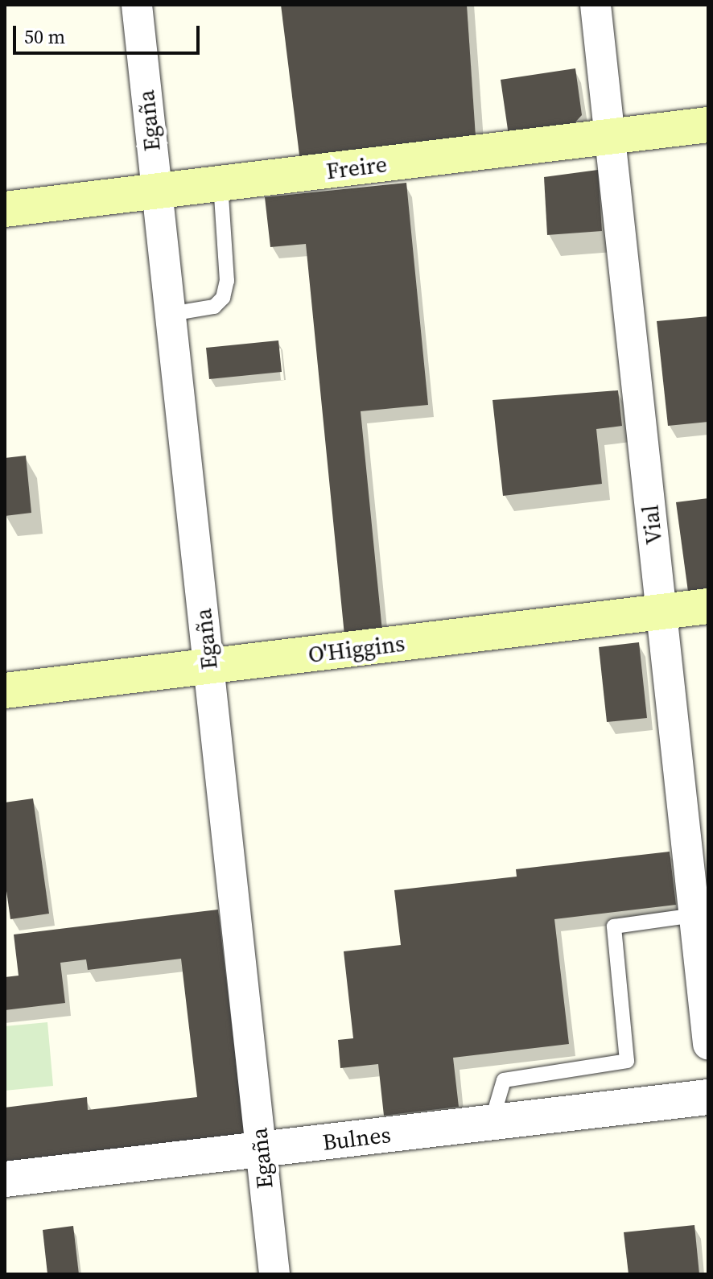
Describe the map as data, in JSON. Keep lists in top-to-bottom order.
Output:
{
  "streets": {
    "main road": ["Freire", "O'Higgins"],
    "street": ["Egaña", "Vial", "Bulnes"]
  },
  "crossings": [
    ["Egaña", "Freire"],
    ["Egaña", "O'Higgins"],
    ["Egaña", "Bulnes"],
    ["Freire", "Vial"],
    ["Vial", "O'Higgins"]
  ],
  "scale_bar": "50 m"
}
